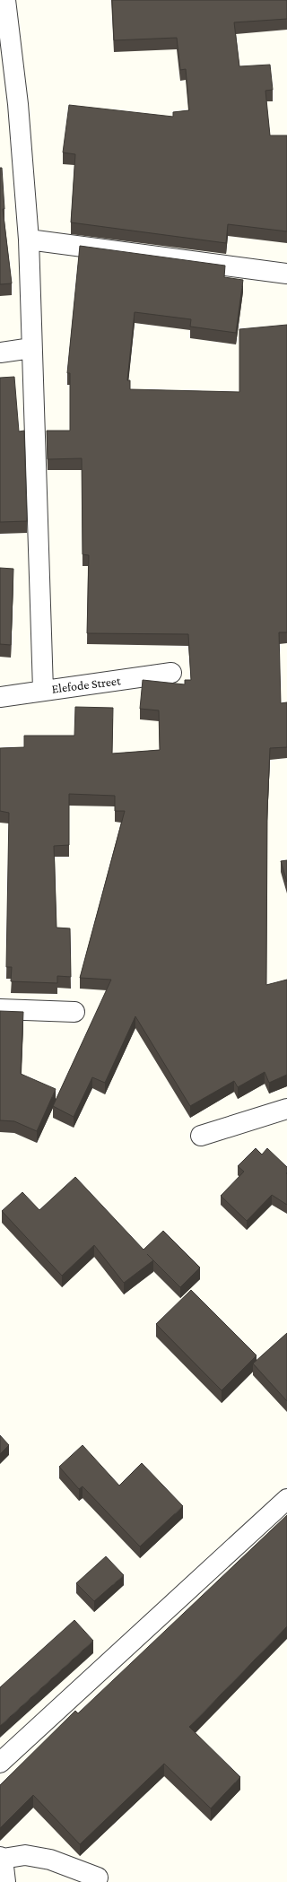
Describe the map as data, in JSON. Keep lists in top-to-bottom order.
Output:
{
  "streets": {
    "street": ["Elefode Street"]
  }
}
